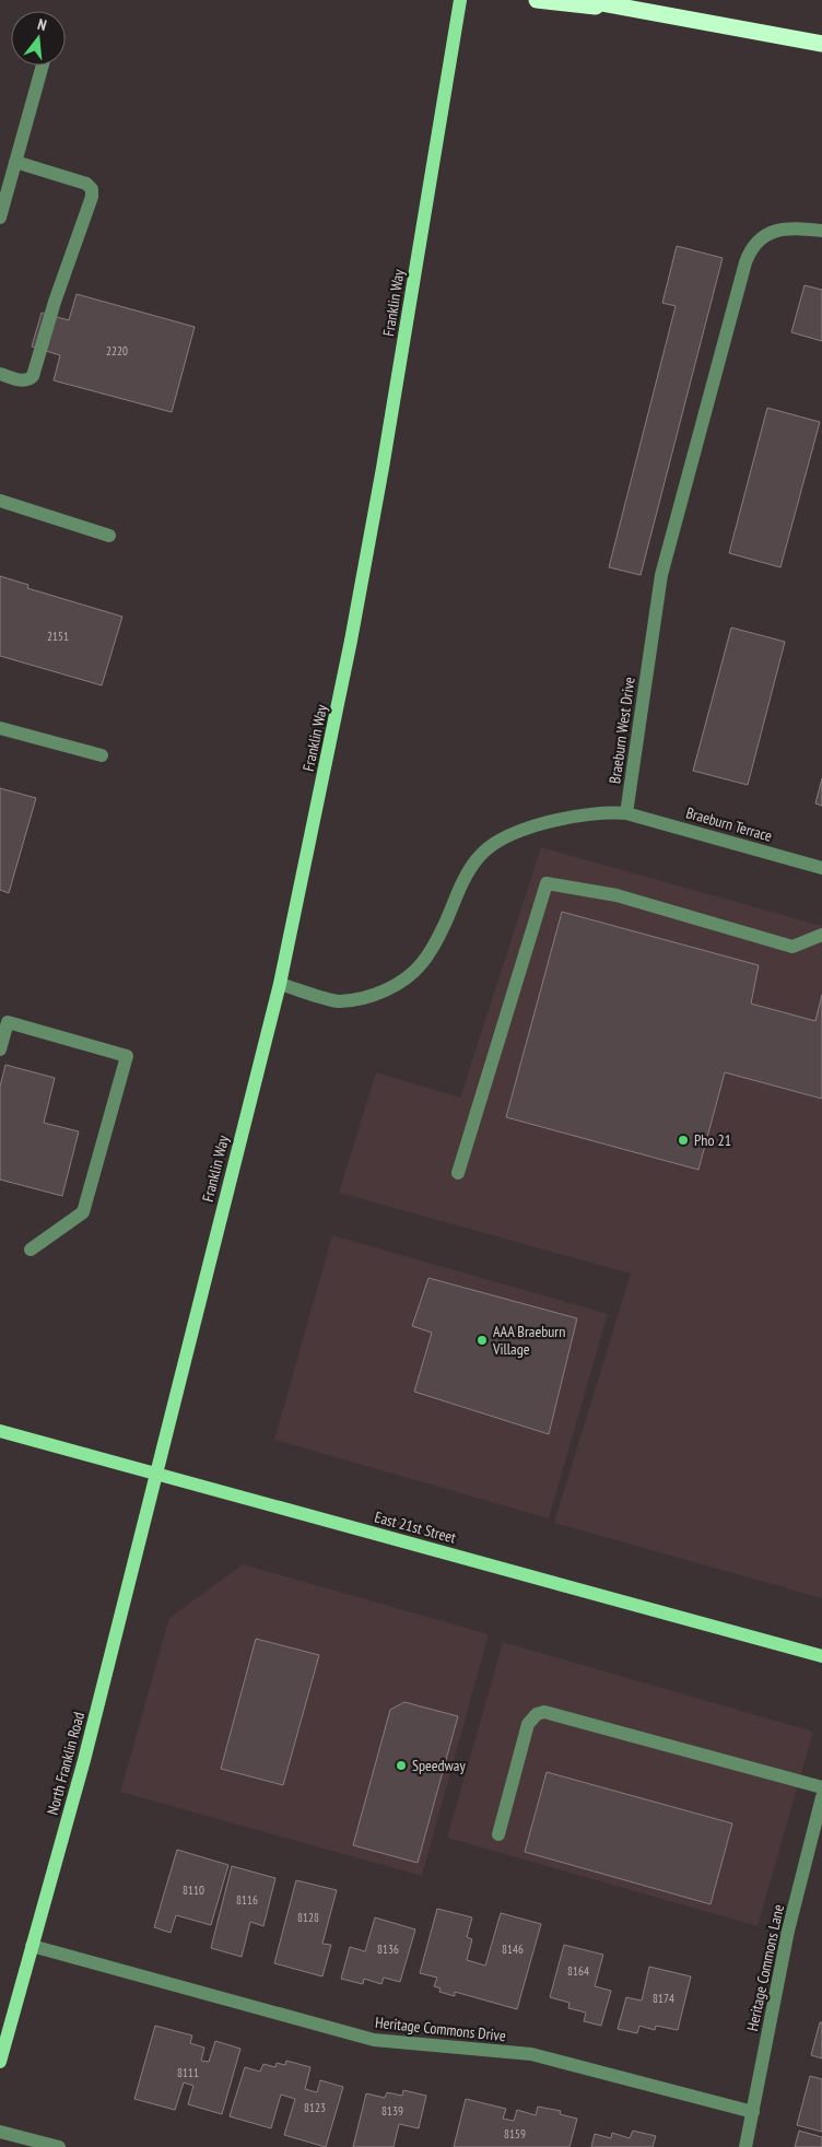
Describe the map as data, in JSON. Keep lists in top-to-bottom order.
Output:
{
  "streets": {
    "main road": ["Franklin Way", "East 21st Street", "North Franklin Road"],
    "street": [
      "Braeburn West Drive",
      "Braeburn Terrace",
      "Heritage Commons Lane",
      "Heritage Commons Drive"
    ]
  },
  "crossings": [
    ["Franklin Way", "East 21st Street"],
    ["Franklin Way", "North Franklin Road"],
    ["Braeburn West Drive", "Braeburn Terrace"],
    ["East 21st Street", "North Franklin Road"],
    ["North Franklin Road", "Heritage Commons Drive"],
    ["Heritage Commons Lane", "Heritage Commons Drive"]
  ],
  "places": ["Pho 21", "AAA Braeburn Village", "Speedway"],
  "house_numbers": [
    "2220",
    "2151",
    "8110",
    "8116",
    "8128",
    "8136",
    "8146",
    "8164",
    "8174",
    "8111",
    "8123",
    "8139",
    "8159"
  ],
  "north": "top"
}
